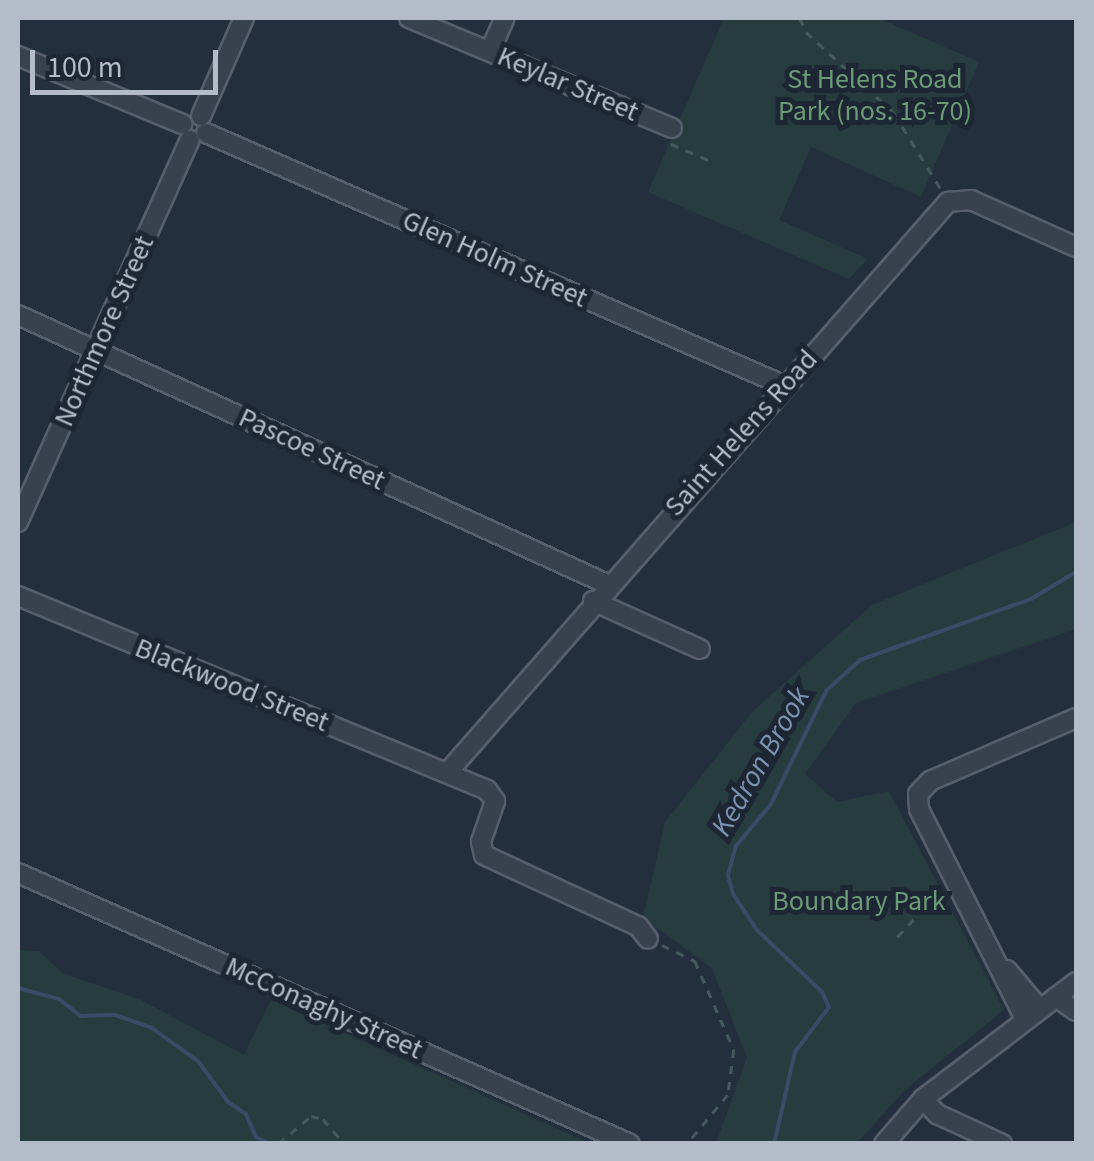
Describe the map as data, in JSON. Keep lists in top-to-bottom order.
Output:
{
  "streets": {
    "street": [
      "Keylar Street",
      "Glen Holm Street",
      "Northmore Street",
      "Saint Helens Road",
      "Pascoe Street",
      "Blackwood Street",
      "McConaghy Street"
    ]
  },
  "crossings": [
    ["Glen Holm Street", "Northmore Street"],
    ["Glen Holm Street", "Saint Helens Road"],
    ["Northmore Street", "Pascoe Street"],
    ["Saint Helens Road", "Pascoe Street"],
    ["Saint Helens Road", "Blackwood Street"]
  ],
  "water": ["Kedron Brook"],
  "parks": ["St Helens Road Park (nos. 16-70)", "Boundary Park"],
  "scale_bar": "100 m"
}
